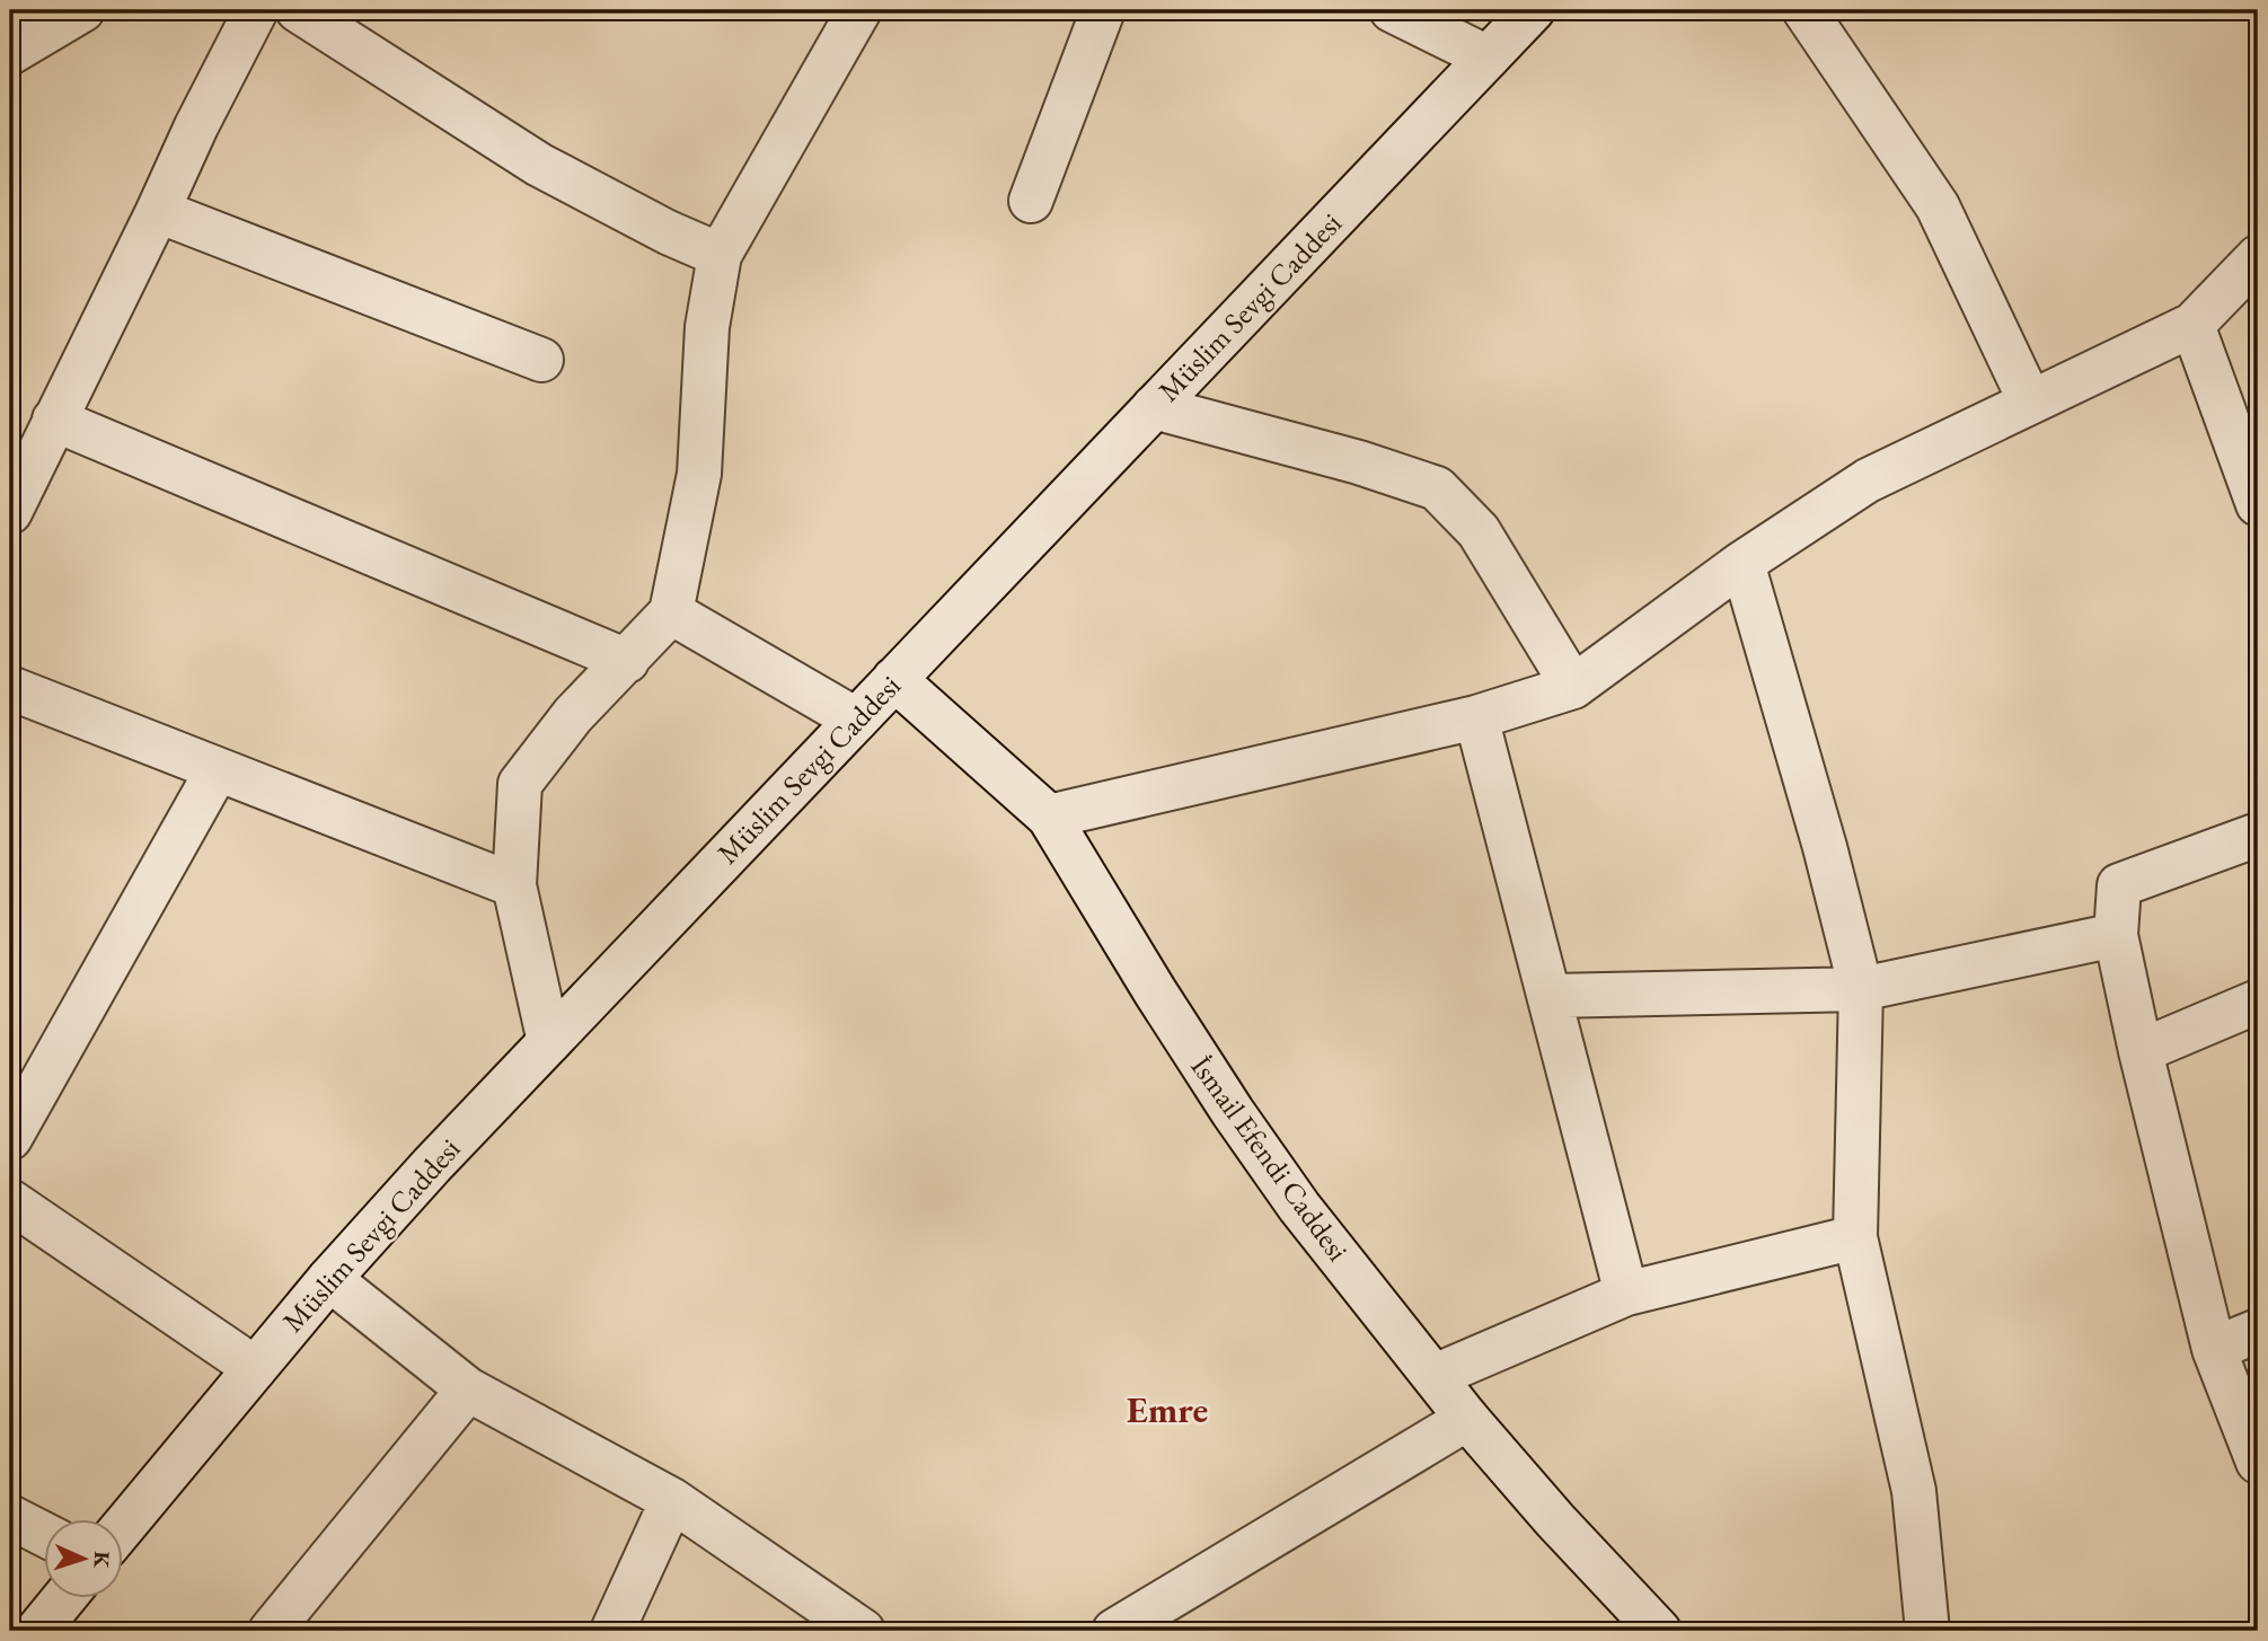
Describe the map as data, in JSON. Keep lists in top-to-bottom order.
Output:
{
  "streets": {
    "street": ["Müslim Sevgi Caddesi", "İsmail Efendi Caddesi"]
  },
  "crossings": [
    ["Müslim Sevgi Caddesi", "İsmail Efendi Caddesi"]
  ],
  "districts": ["Emre"],
  "north": "right"
}
